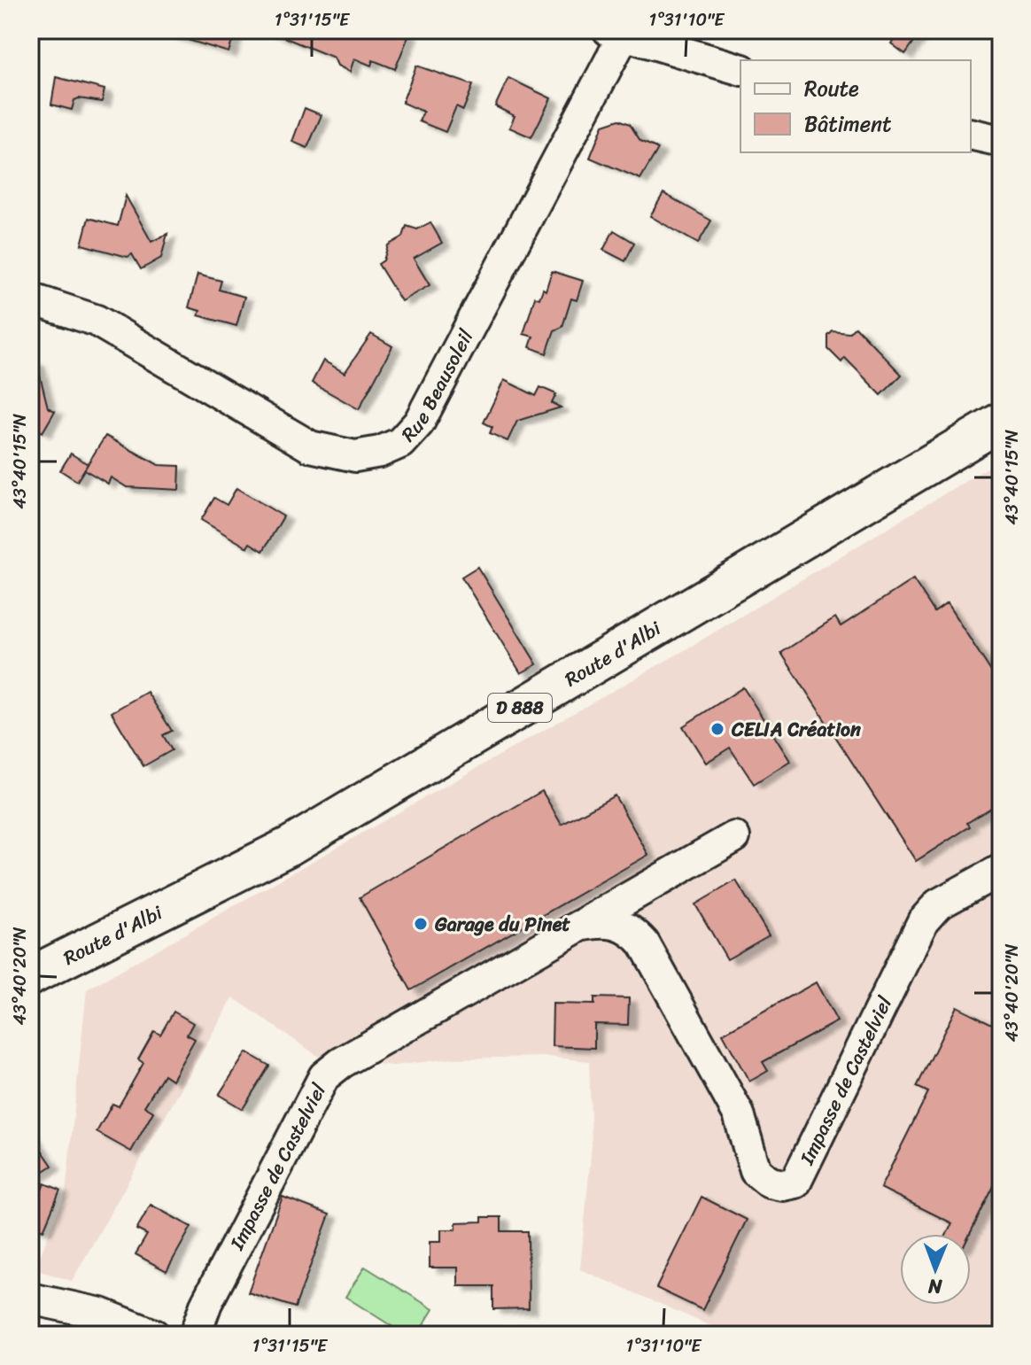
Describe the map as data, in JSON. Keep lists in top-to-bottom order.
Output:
{
  "streets": {
    "main road": ["Route d'Albi", "D 888"],
    "street": ["Rue Beausoleil", "Impasse de Castelviel"]
  },
  "places": ["CELIA Création", "Garage du Pinet"],
  "legend": ["Route", "Bâtiment"],
  "north": "bottom",
  "coordinates": [
    "1°31'15\"E",
    "1°31'10\"E",
    "43°40'15\"N",
    "43°40'20\"N"
  ]
}
